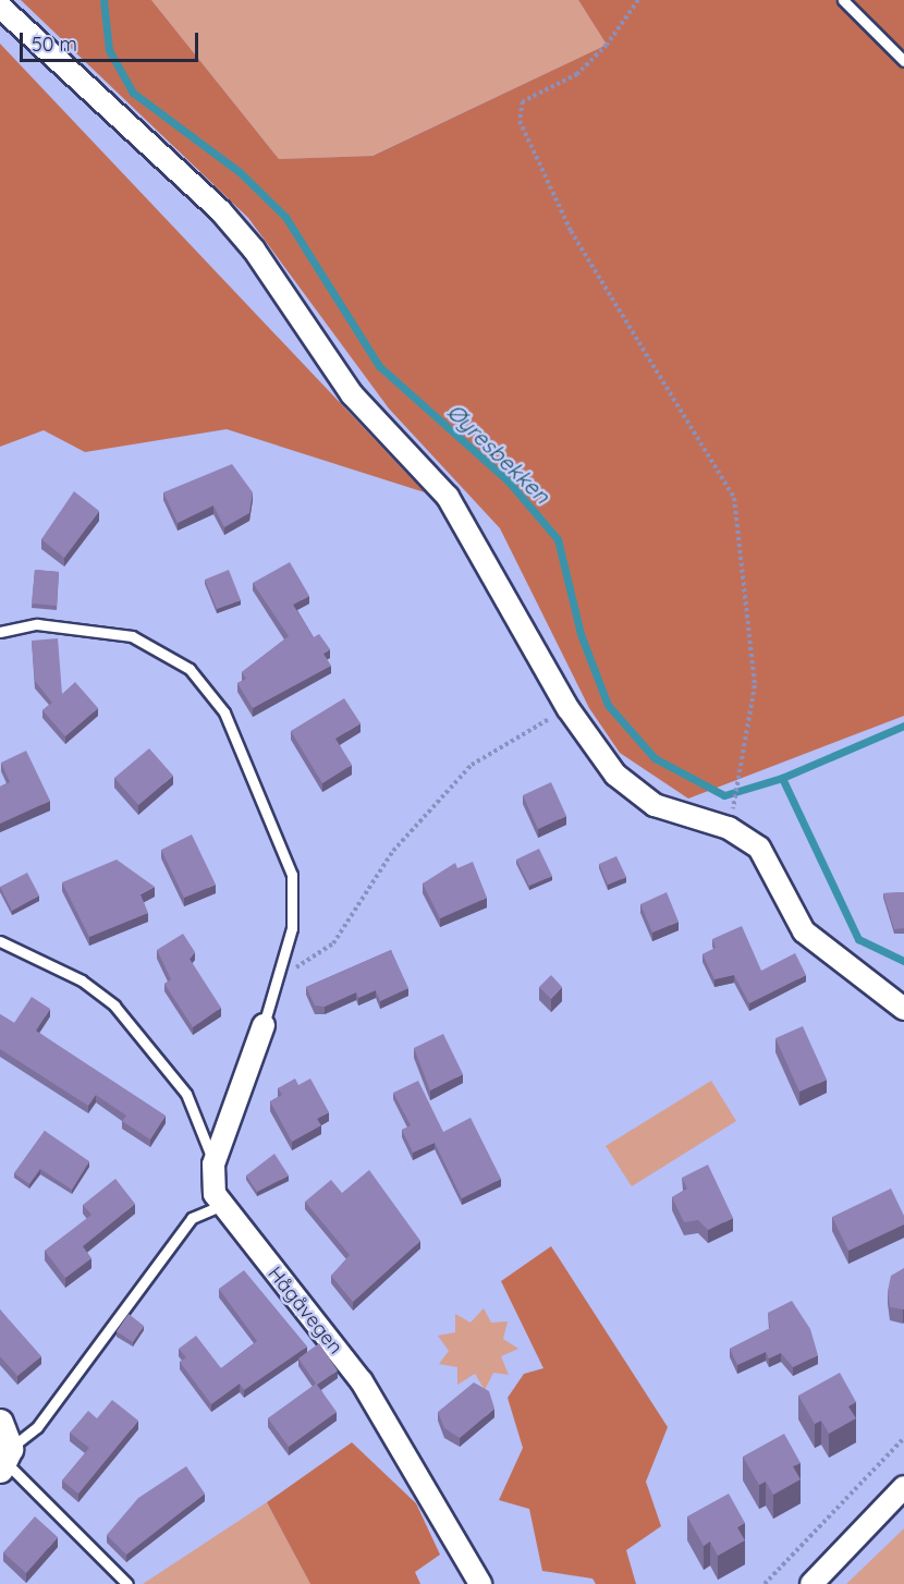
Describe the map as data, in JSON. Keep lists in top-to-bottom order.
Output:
{
  "streets": {
    "street": ["Hågåvegen"]
  },
  "water": ["Øyresbekken"],
  "scale_bar": "50 m"
}
